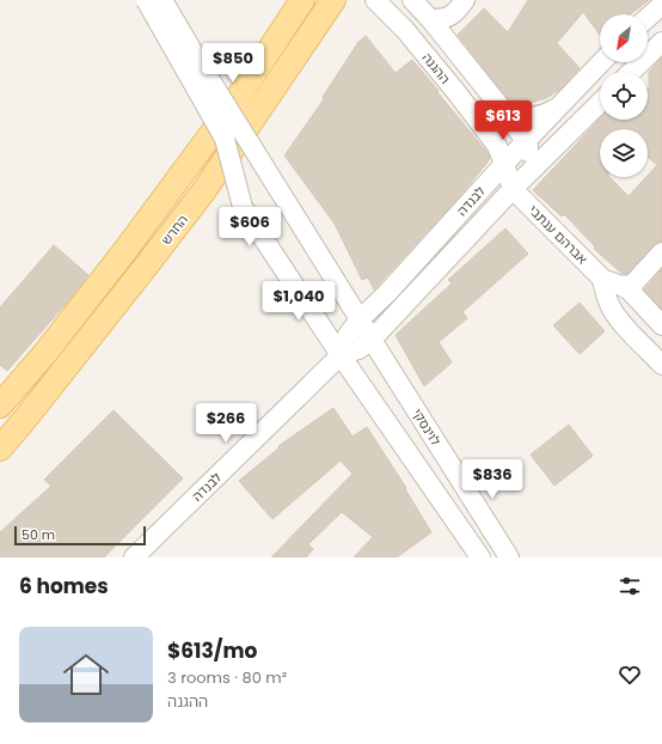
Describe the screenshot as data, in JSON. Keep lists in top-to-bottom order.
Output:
{
  "streets": {
    "main road": ["החרש"],
    "street": [
      "ההגנה",
      "לבנדה",
      "אברהם ענתבי",
      "לוינסקי"
    ]
  },
  "crossings": [
    ["ההגנה", "לבנדה"],
    ["ההגנה", "אברהם ענתבי"],
    ["לבנדה", "אברהם ענתבי"],
    ["לבנדה", "לוינסקי"]
  ],
  "scale_bar": "50 m",
  "north": "bottom left",
  "page": {
    "price": [
      "$850",
      "$613",
      "$606",
      "$1,040",
      "$266",
      "$836"
    ],
    "scale": "50 m",
    "heading": "6 homes",
    "list": [
      {
        "name": "$613/mo",
        "note": "3 rooms · 80 m² · ההגנה"
      }
    ]
  }
}
